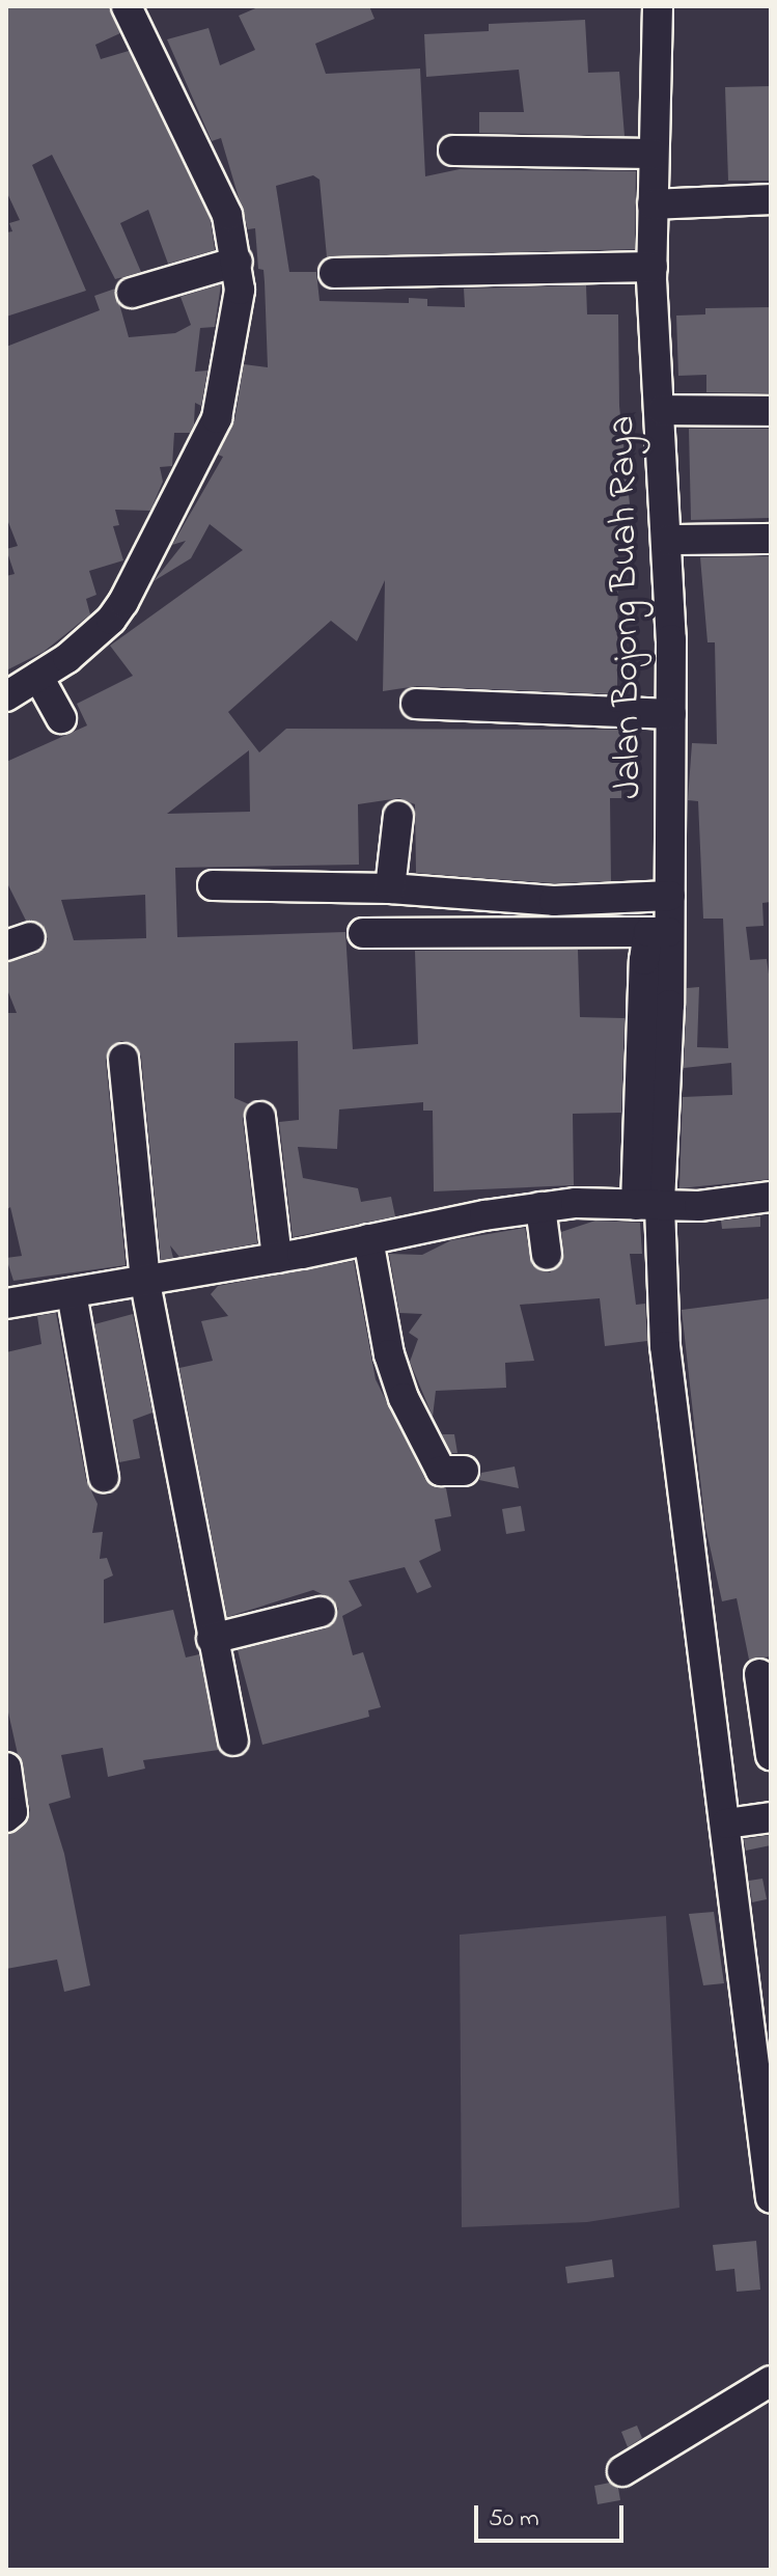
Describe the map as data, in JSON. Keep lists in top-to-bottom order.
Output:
{
  "streets": {
    "street": ["Jalan Bojong Buah Raya"]
  },
  "scale_bar": "50 m"
}
